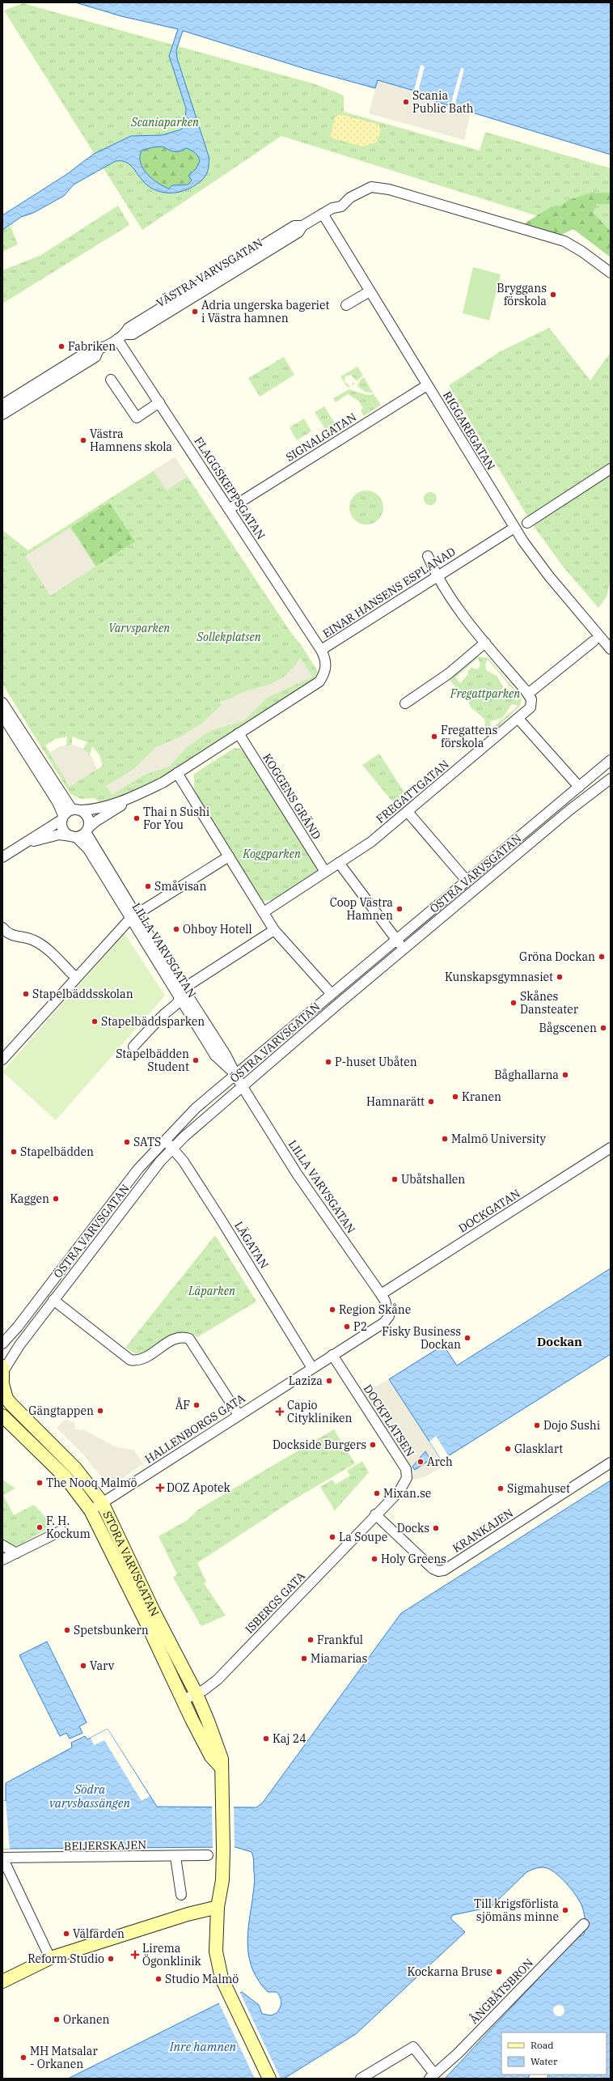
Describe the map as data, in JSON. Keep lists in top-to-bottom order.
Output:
{
  "streets": {
    "street": [
      "VÄSTRA VARVSGATAN",
      "RIGGAREGATAN",
      "SIGNALGATAN",
      "FLAGGSKEPPSGATAN",
      "EINAR HANSENS ESPLANAD",
      "FREGATTGATAN",
      "KOGGENS GRÄND",
      "ÖSTRA VARVSGATAN",
      "LILLA VARVSGATAN",
      "DOCKGATAN",
      "LÄGATAN",
      "DOCKPLATSEN",
      "HALLENBORGS GATA",
      "KRANKAJEN",
      "STORA VARVSGATAN",
      "ISBERGS GATA",
      "BEIJERSKAJEN",
      "ÅNGBÅTSBRON"
    ]
  },
  "crossings": [
    ["VÄSTRA VARVSGATAN", "RIGGAREGATAN"],
    ["VÄSTRA VARVSGATAN", "FLAGGSKEPPSGATAN"],
    ["RIGGAREGATAN", "SIGNALGATAN"],
    ["RIGGAREGATAN", "EINAR HANSENS ESPLANAD"],
    ["SIGNALGATAN", "FLAGGSKEPPSGATAN"],
    ["FLAGGSKEPPSGATAN", "EINAR HANSENS ESPLANAD"],
    ["EINAR HANSENS ESPLANAD", "KOGGENS GRÄND"],
    ["EINAR HANSENS ESPLANAD", "LILLA VARVSGATAN"],
    ["FREGATTGATAN", "KOGGENS GRÄND"],
    ["ÖSTRA VARVSGATAN", "LILLA VARVSGATAN"],
    ["ÖSTRA VARVSGATAN", "LÄGATAN"],
    ["LILLA VARVSGATAN", "DOCKGATAN"],
    ["LILLA VARVSGATAN", "DOCKPLATSEN"],
    ["LÄGATAN", "HALLENBORGS GATA"],
    ["DOCKPLATSEN", "KRANKAJEN"],
    ["DOCKPLATSEN", "ISBERGS GATA"],
    ["HALLENBORGS GATA", "STORA VARVSGATAN"],
    ["KRANKAJEN", "ISBERGS GATA"],
    ["STORA VARVSGATAN", "ISBERGS GATA"]
  ],
  "districts": ["Dockan"],
  "water": ["Södra varvsbassängen", "Inre hamnen"],
  "parks": [
    "Scaniaparken",
    "Varvsparken",
    "Sollekplatsen",
    "Fregattparken",
    "Koggparken",
    "Läparken"
  ],
  "places": {
    "other": [
      "Scania Public Bath",
      "Bryggans förskola",
      "Adria ungerska bageriet i Västra hamnen",
      "Fabriken",
      "Västra Hamnens skola",
      "Fregattens förskola",
      "Thai n Sushi For You",
      "Småvisan",
      "Coop Västra Hamnen",
      "Ohboy Hotell",
      "Gröna Dockan",
      "Kunskapsgymnasiet",
      "Stapelbäddsskolan",
      "Skånes Dansteater",
      "Stapelbäddsparken",
      "Bågscenen",
      "Stapelbädden Student",
      "P-huset Ubåten",
      "Båghallarna",
      "Kranen",
      "Hamnarätt",
      "Malmö University",
      "SATS",
      "Stapelbädden",
      "Ubåtshallen",
      "Kaggen",
      "Region Skåne",
      "P2",
      "Fisky Business Dockan",
      "Laziza",
      "ÅF",
      "Gängtappen",
      "Dojo Sushi",
      "Dockside Burgers",
      "Glasklart",
      "Arch",
      "The Nooq Malmö",
      "Sigmahuset",
      "Mixan.se",
      "F. H. Kockum",
      "Docks",
      "La Soupe",
      "Holy Greens",
      "Spetsbunkern",
      "Frankful",
      "Miamarias",
      "Varv",
      "Kaj 24",
      "Till krigsförlista sjömäns minne",
      "Välfärden",
      "Reform Studio",
      "Kockarna Bruse",
      "Studio Malmö",
      "Orkanen",
      "MH Matsalar - Orkanen"
    ],
    "health": ["Capio Citykliniken", "DOZ Apotek", "Lirema Ögonklinik"]
  },
  "legend": ["Road", "Water"]
}
